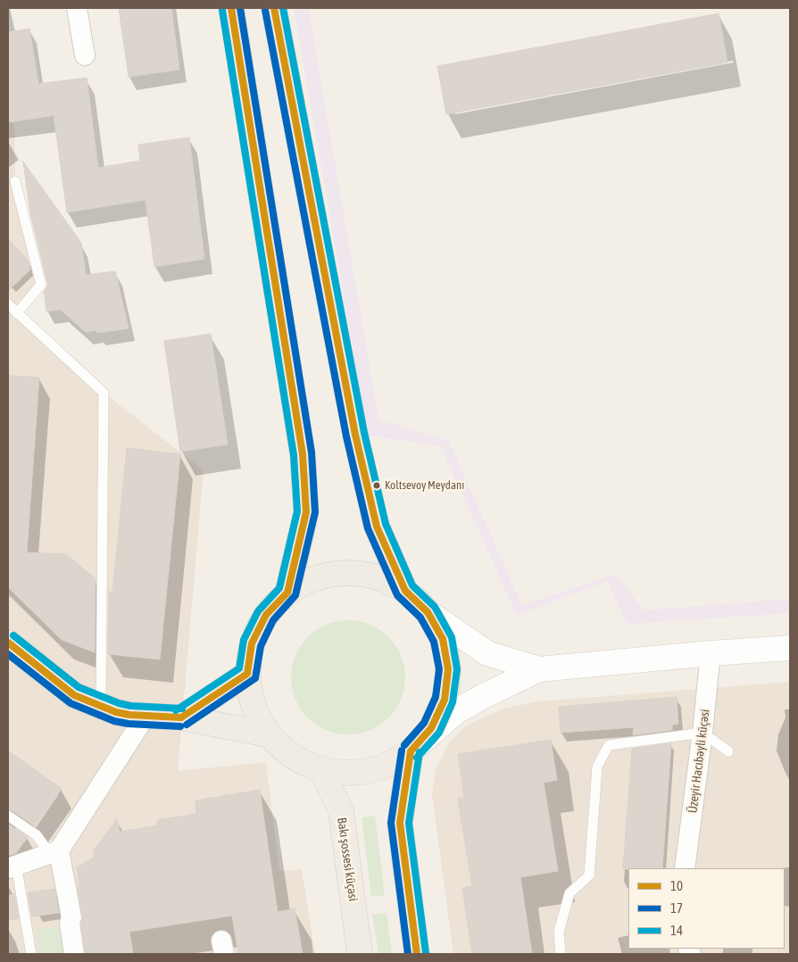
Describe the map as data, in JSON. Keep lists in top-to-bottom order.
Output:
{
  "streets": {
    "main road": ["Bakı şossesi küçəsi"],
    "street": ["Üzeyir Hacıbəyli küçəsi"]
  },
  "places": ["Koltsevoy Meydanı"],
  "lines": ["transit line 10", "transit line 17", "transit line 14"],
  "legend": ["10", "17", "14"]
}
